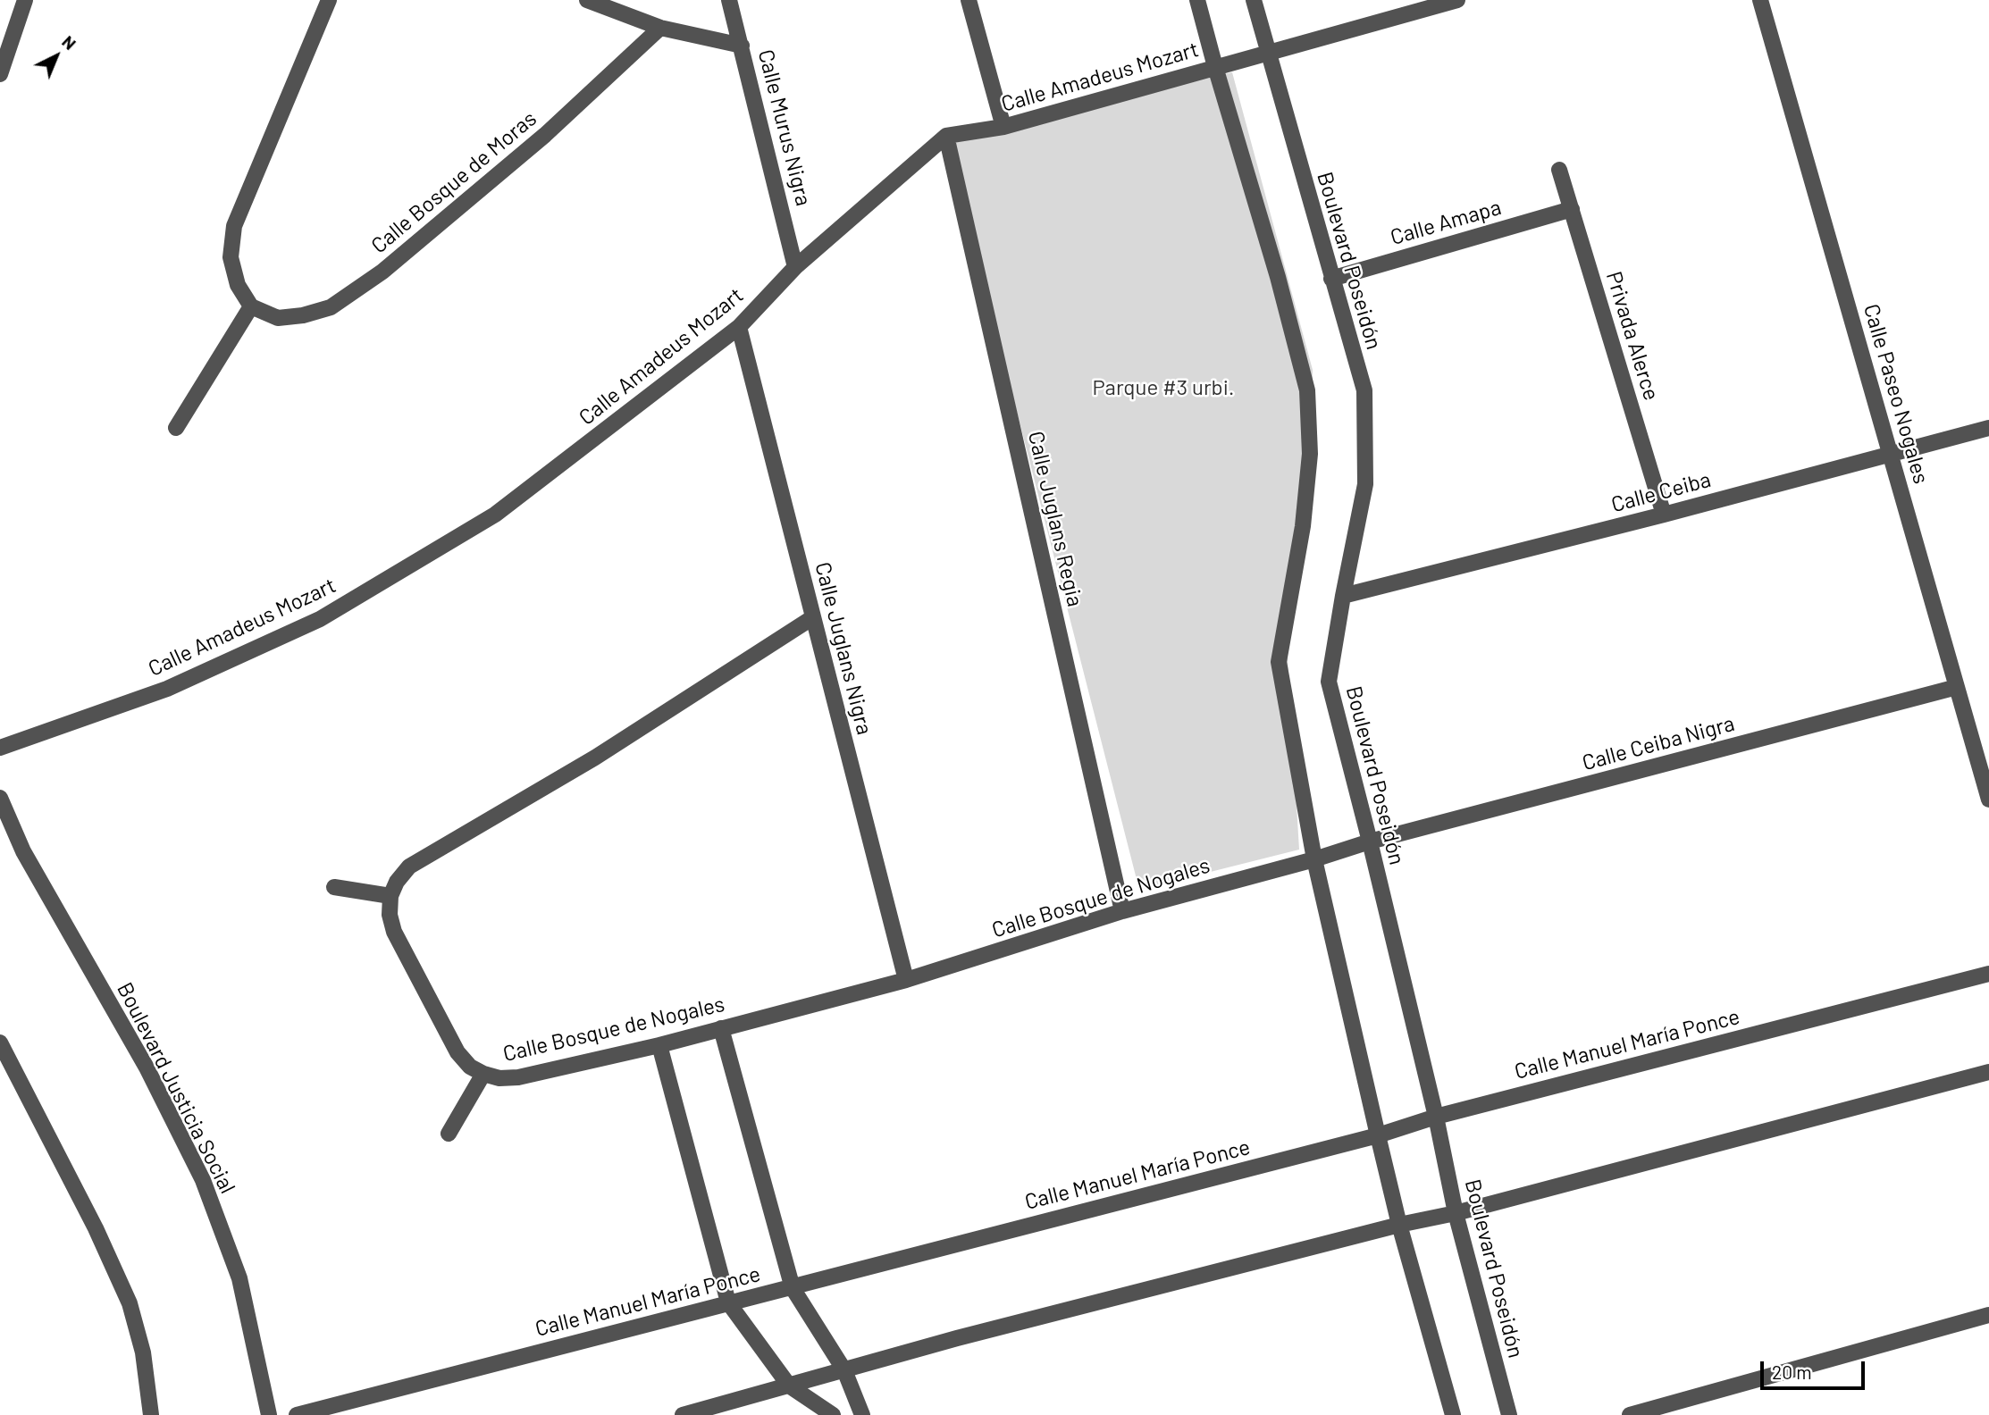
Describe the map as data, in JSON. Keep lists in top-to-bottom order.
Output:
{
  "streets": {
    "street": [
      "Calle Amadeus Mozart",
      "Calle Murus Nigra",
      "Calle Bosque de Moras",
      "Calle Amapa",
      "Boulevard Poseidón",
      "Privada Alerce",
      "Calle Paseo Nogales",
      "Calle Ceiba",
      "Calle Juglans Regia",
      "Calle Juglans Nigra",
      "Calle Ceiba Nigra",
      "Calle Bosque de Nogales",
      "Calle Manuel María Ponce",
      "Boulevard Justicia Social"
    ]
  },
  "crossings": [
    ["Calle Amadeus Mozart", "Calle Murus Nigra"],
    ["Calle Amadeus Mozart", "Boulevard Poseidón"],
    ["Calle Amadeus Mozart", "Calle Juglans Regia"],
    ["Calle Amadeus Mozart", "Calle Juglans Nigra"],
    ["Calle Amapa", "Boulevard Poseidón"],
    ["Calle Amapa", "Privada Alerce"],
    ["Boulevard Poseidón", "Calle Ceiba"],
    ["Boulevard Poseidón", "Calle Ceiba Nigra"],
    ["Boulevard Poseidón", "Calle Bosque de Nogales"],
    ["Boulevard Poseidón", "Calle Manuel María Ponce"],
    ["Privada Alerce", "Calle Ceiba"],
    ["Calle Paseo Nogales", "Calle Ceiba"],
    ["Calle Paseo Nogales", "Calle Ceiba Nigra"],
    ["Calle Juglans Regia", "Calle Bosque de Nogales"],
    ["Calle Juglans Nigra", "Calle Bosque de Nogales"],
    ["Calle Ceiba Nigra", "Calle Bosque de Nogales"]
  ],
  "parks": ["Parque #3 urbi."],
  "scale_bar": "20 m",
  "north": "top right"
}
